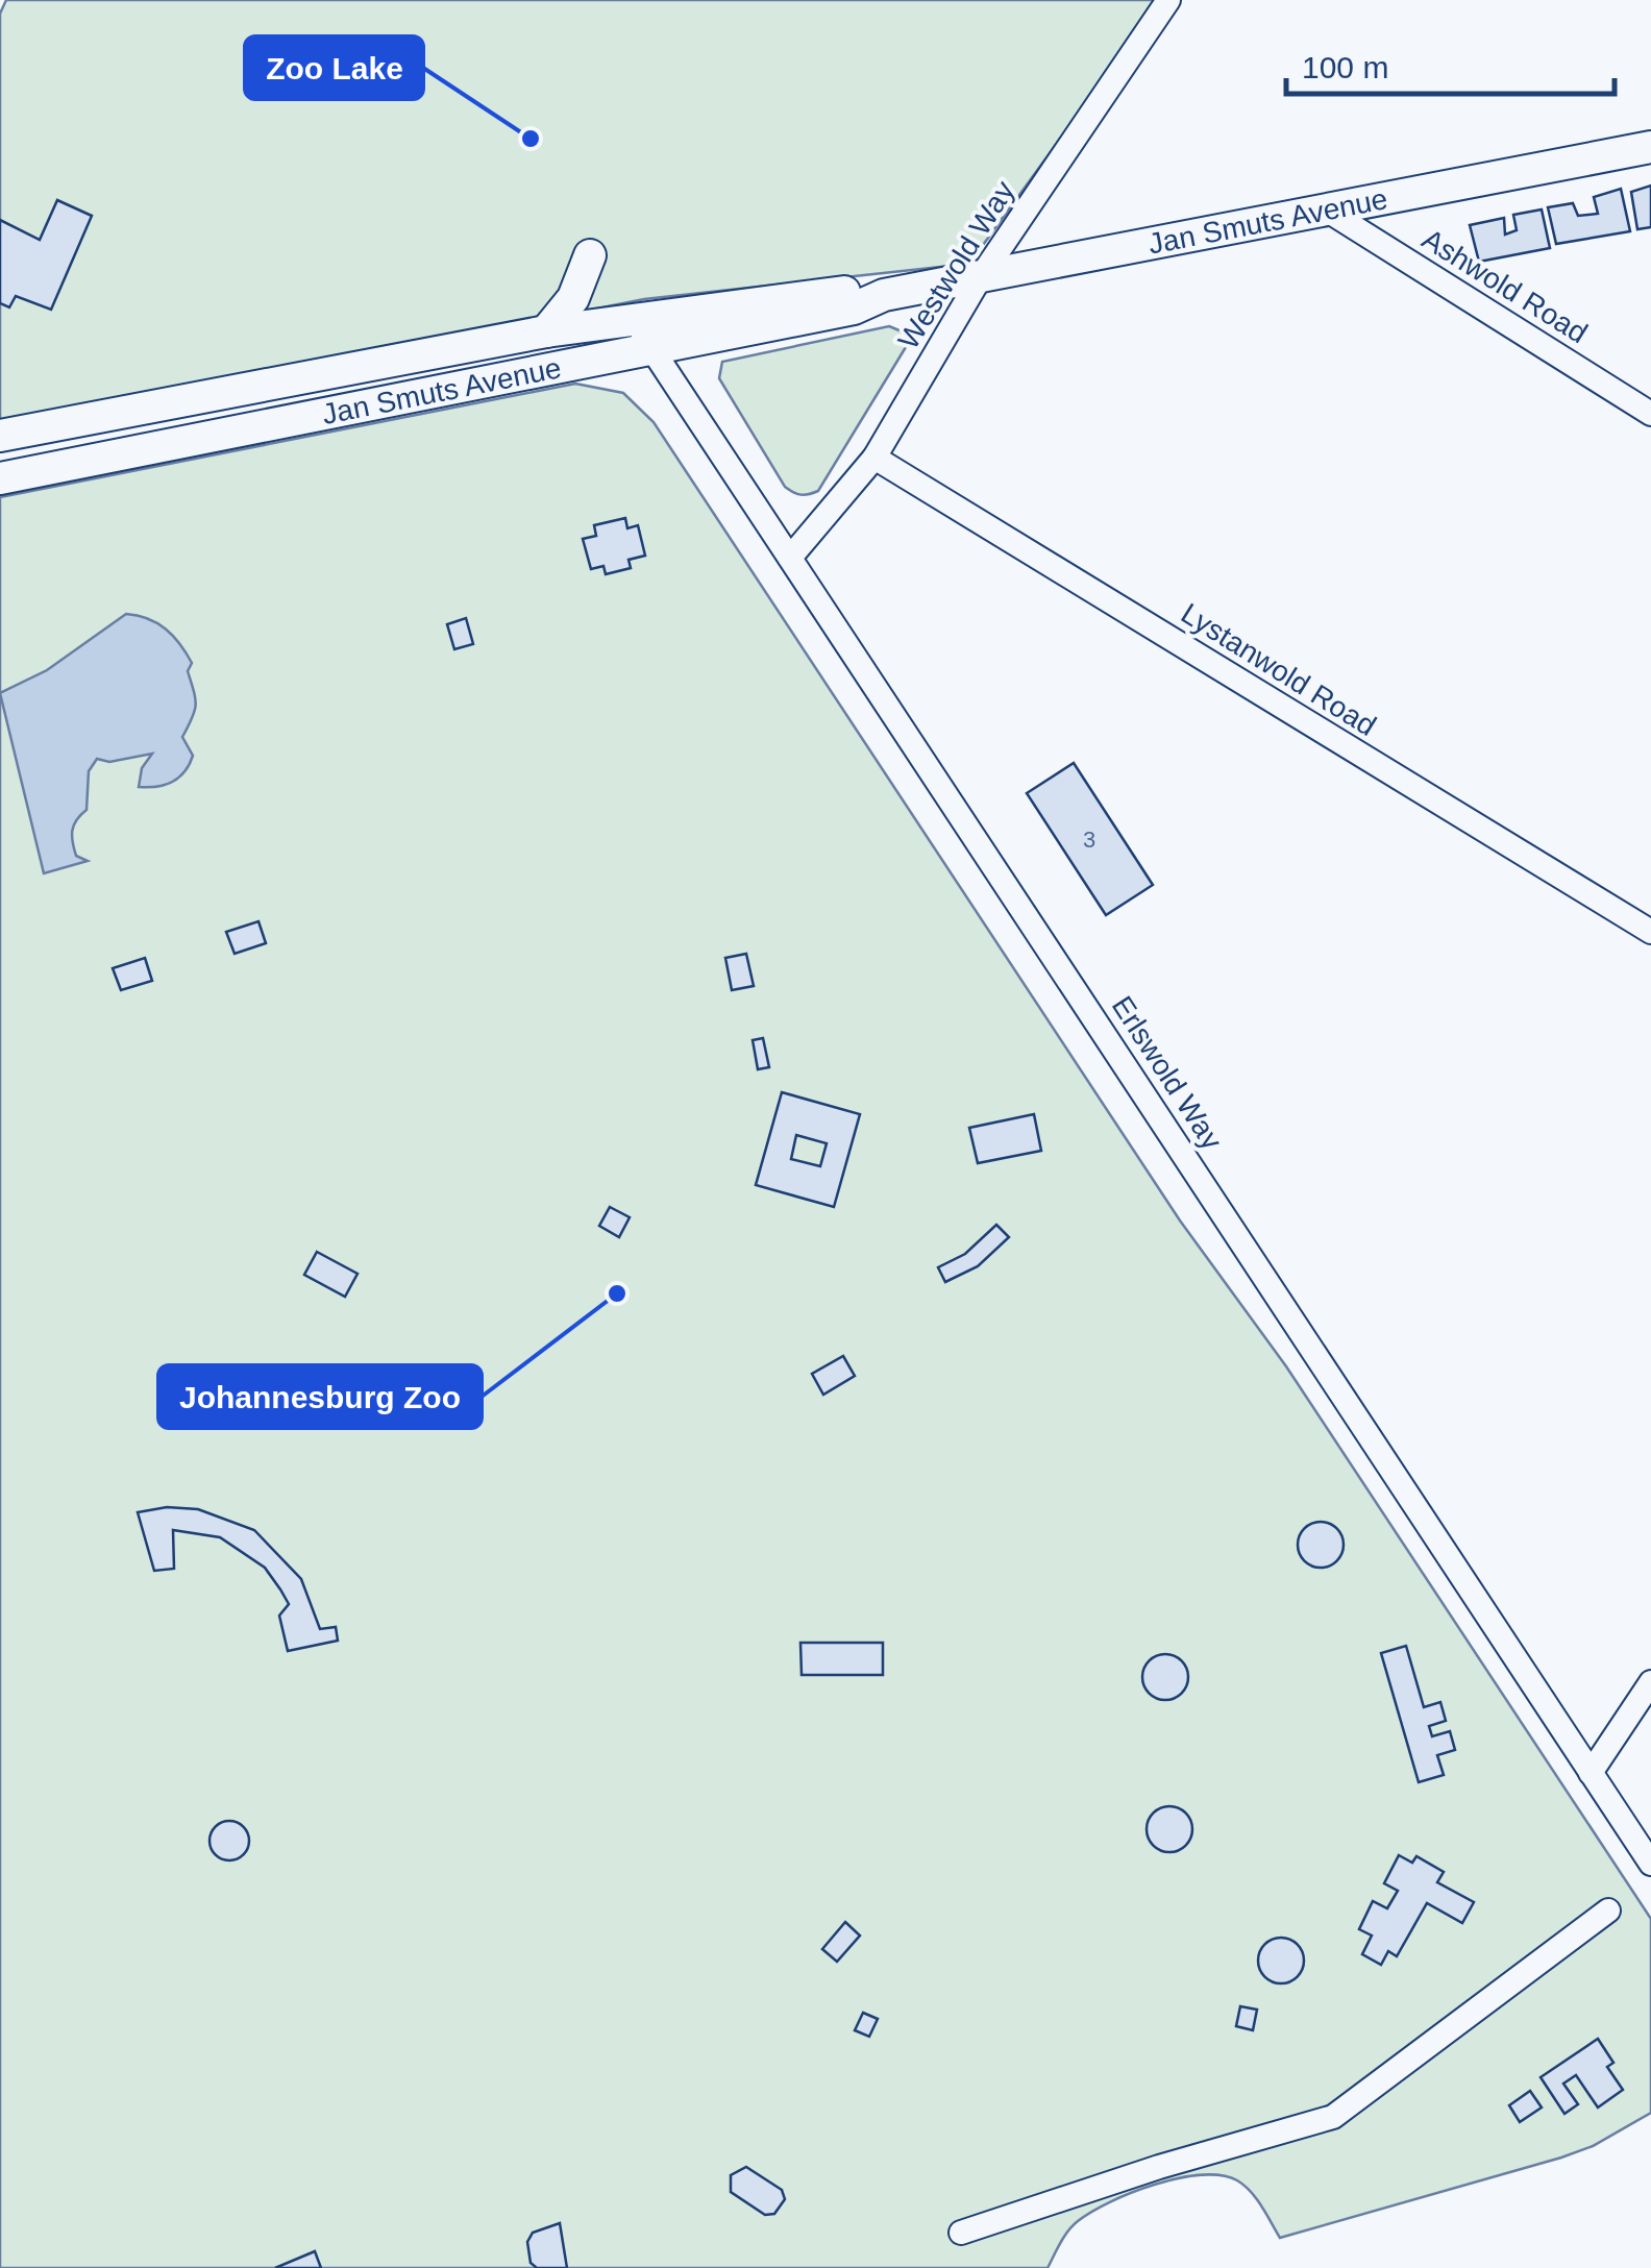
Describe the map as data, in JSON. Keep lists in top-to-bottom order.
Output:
{
  "streets": {
    "main road": ["Jan Smuts Avenue"],
    "street": [
      "Westwold Way",
      "Ashwold Road",
      "Lystanwold Road",
      "Erlswold Way"
    ]
  },
  "crossings": [
    ["Jan Smuts Avenue", "Westwold Way"],
    ["Jan Smuts Avenue", "Ashwold Road"],
    ["Jan Smuts Avenue", "Erlswold Way"],
    ["Westwold Way", "Lystanwold Road"],
    ["Westwold Way", "Erlswold Way"]
  ],
  "places": ["Zoo Lake", "Johannesburg Zoo"],
  "house_numbers": ["3"],
  "scale_bar": "100 m"
}
